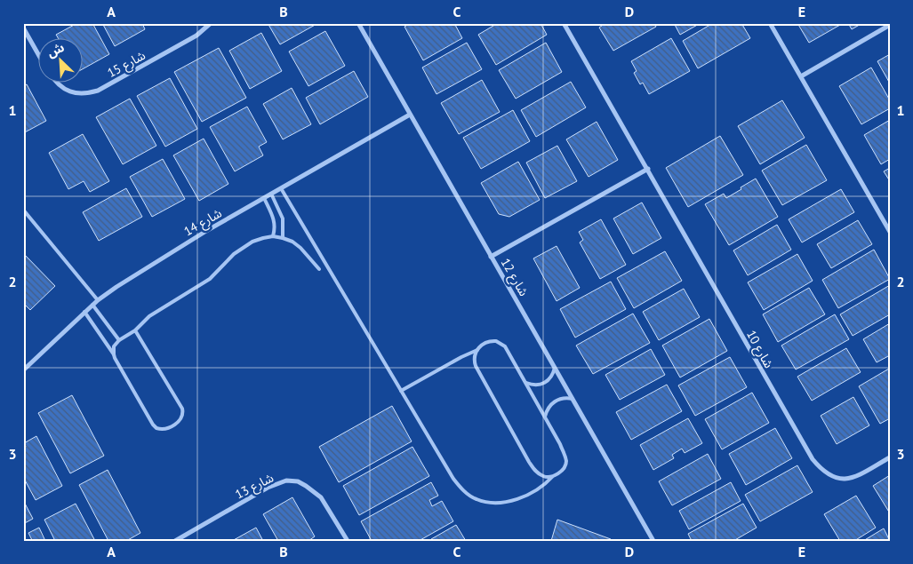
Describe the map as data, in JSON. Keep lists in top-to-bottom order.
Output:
{
  "streets": {
    "street": [
      "شارع 15",
      "شارع 14",
      "شارع 12",
      "شارع 10",
      "شارع 13"
    ]
  },
  "crossings": [
    ["شارع 14", "شارع 12"]
  ],
  "north": "top left",
  "grid": {
    "columns": [
      "A",
      "B",
      "C",
      "D",
      "E"
    ],
    "rows": ["1", "2", "3"]
  }
}
